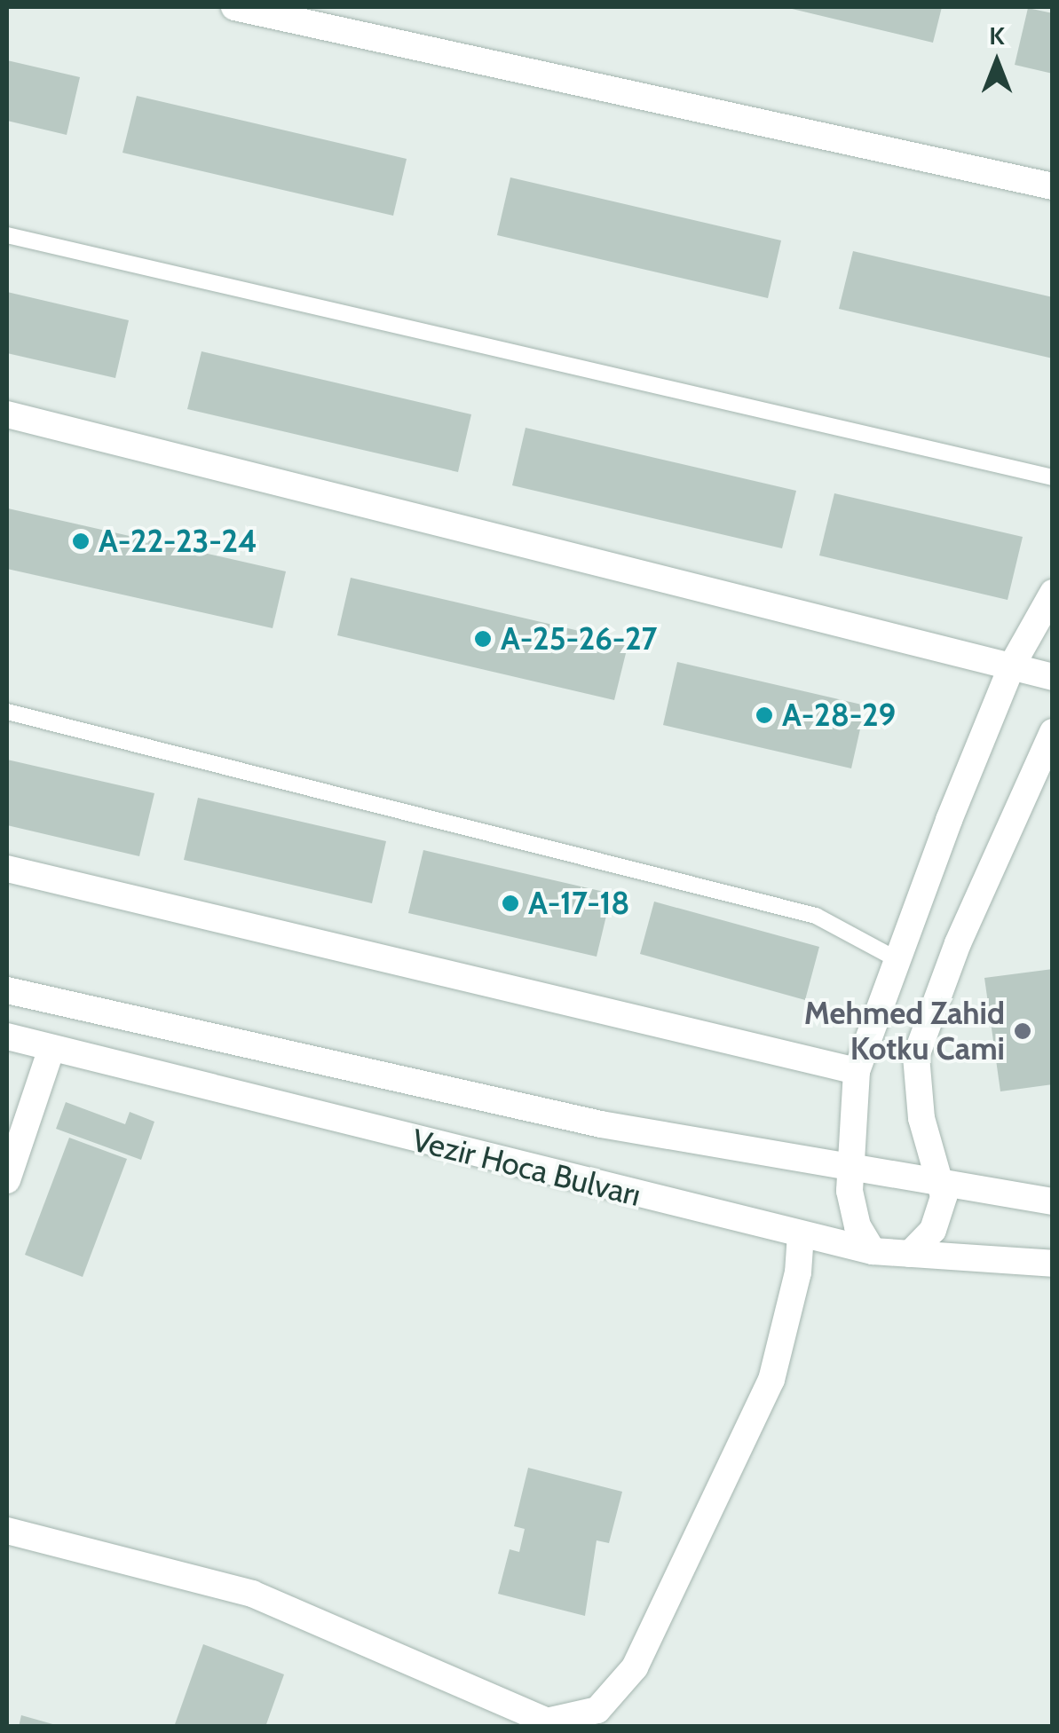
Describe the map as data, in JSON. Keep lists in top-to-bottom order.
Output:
{
  "streets": {
    "street": ["Vezir Hoca Bulvarı"]
  },
  "places": [
    "A-22-23-24",
    "A-25-26-27",
    "A-28-29",
    "A-17-18",
    "Mehmed Zahid Kotku Cami"
  ],
  "north": "top"
}
